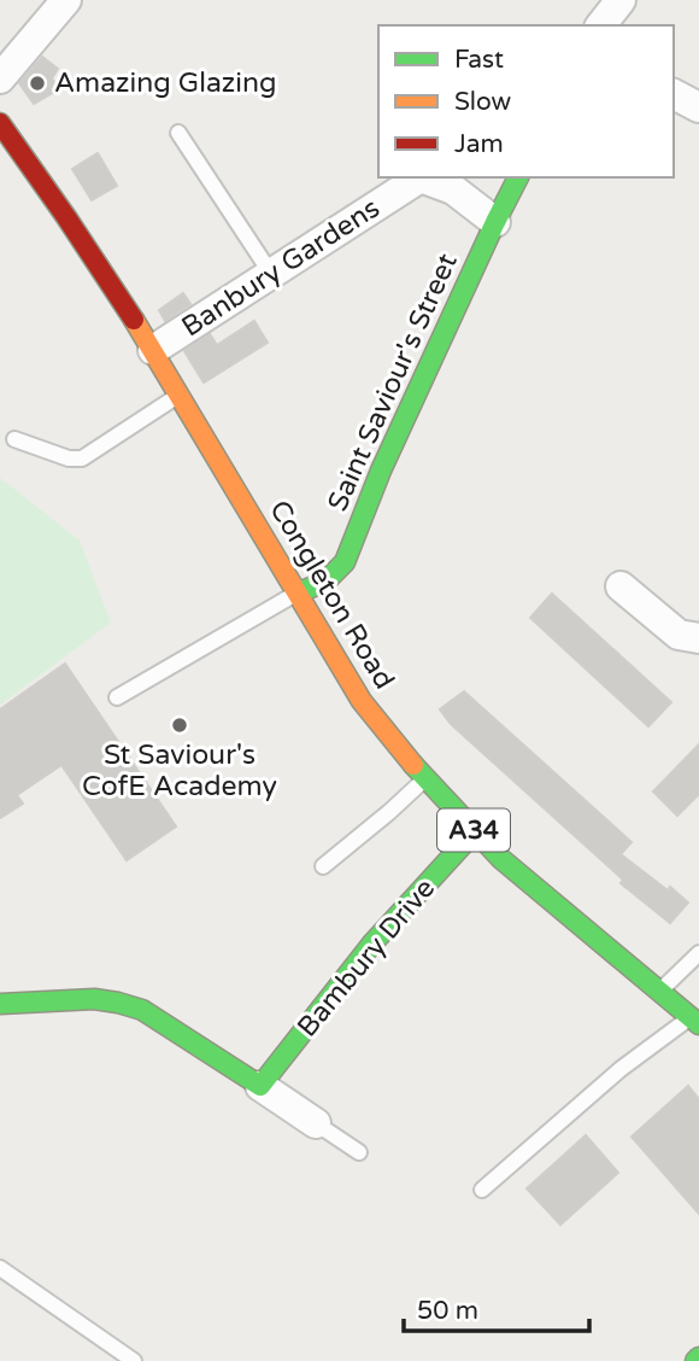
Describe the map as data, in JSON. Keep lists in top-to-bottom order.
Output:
{
  "streets": {
    "main road": [
      "Saint Saviour's Street",
      "Congleton Road",
      "A34",
      "Bambury Drive"
    ],
    "street": ["Banbury Gardens"]
  },
  "crossings": [
    ["Banbury Gardens", "Saint Saviour's Street"],
    ["Banbury Gardens", "Congleton Road"],
    ["Saint Saviour's Street", "Congleton Road"],
    ["Congleton Road", "Bambury Drive"]
  ],
  "places": ["Amazing Glazing", "St Saviour's CofE Academy"],
  "legend": ["Fast", "Slow", "Jam"],
  "scale_bar": "50 m"
}
